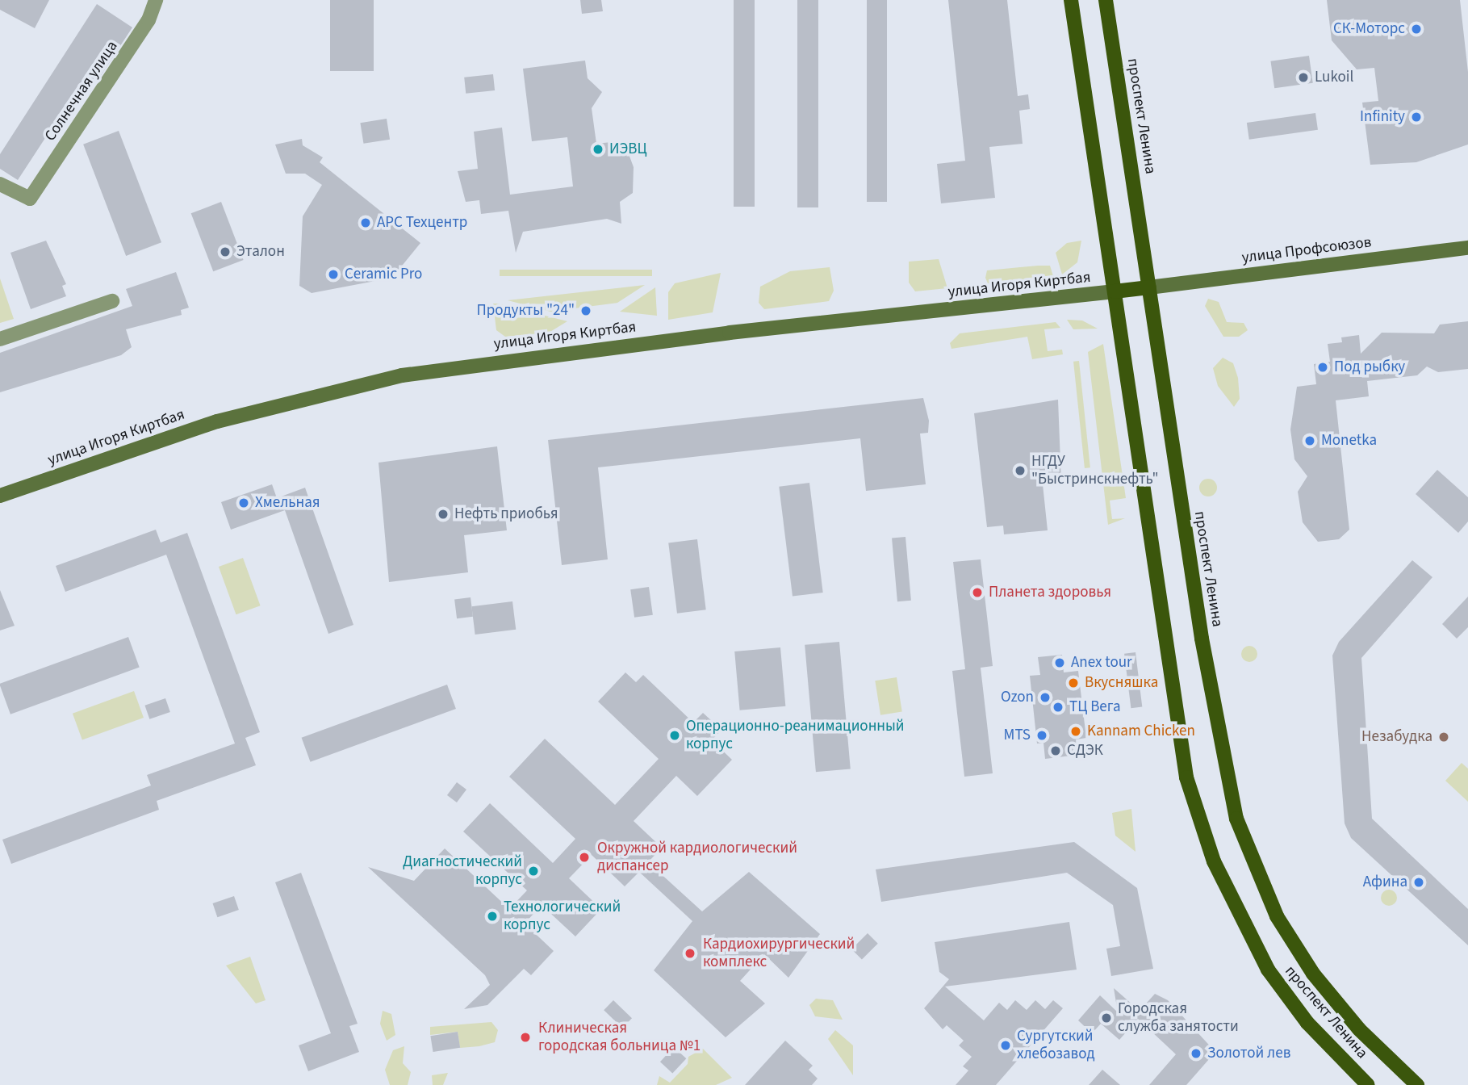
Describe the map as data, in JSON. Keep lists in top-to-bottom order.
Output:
{
  "streets": {
    "main road": ["проспект Ленина", "улица Профсоюзов", "улица Игоря Киртбая"],
    "street": ["Солнечная улица"]
  },
  "crossings": [
    ["проспект Ленина", "улица Профсоюзов"],
    ["проспект Ленина", "улица Игоря Киртбая"],
    ["улица Профсоюзов", "улица Игоря Киртбая"]
  ],
  "places": [
    "СК-Моторс",
    "Lukoil",
    "Infinity",
    "ИЭВЦ",
    "АРС Техцентр",
    "Эталон",
    "Ceramic Pro",
    "Продукты \"24\"",
    "Под рыбку",
    "Monetka",
    "НГДУ \"Быстринскнефть\"",
    "Хмельная",
    "Нефть приобья",
    "Планета здоровья",
    "Anex tour",
    "Вкусняшка",
    "Ozon",
    "ТЦ Вега",
    "Kannam Chicken",
    "Операционно-реанимационный корпус",
    "MTS",
    "Незабудка",
    "СДЭК",
    "Окружной кардиологический диспансер",
    "Диагностический корпус",
    "Афина",
    "Технологический корпус",
    "Кардиохирургический комплекс",
    "Городская служба занятости",
    "Клиническая городская больница №1",
    "Сургутский хлебозавод",
    "Золотой лев"
  ]
}
